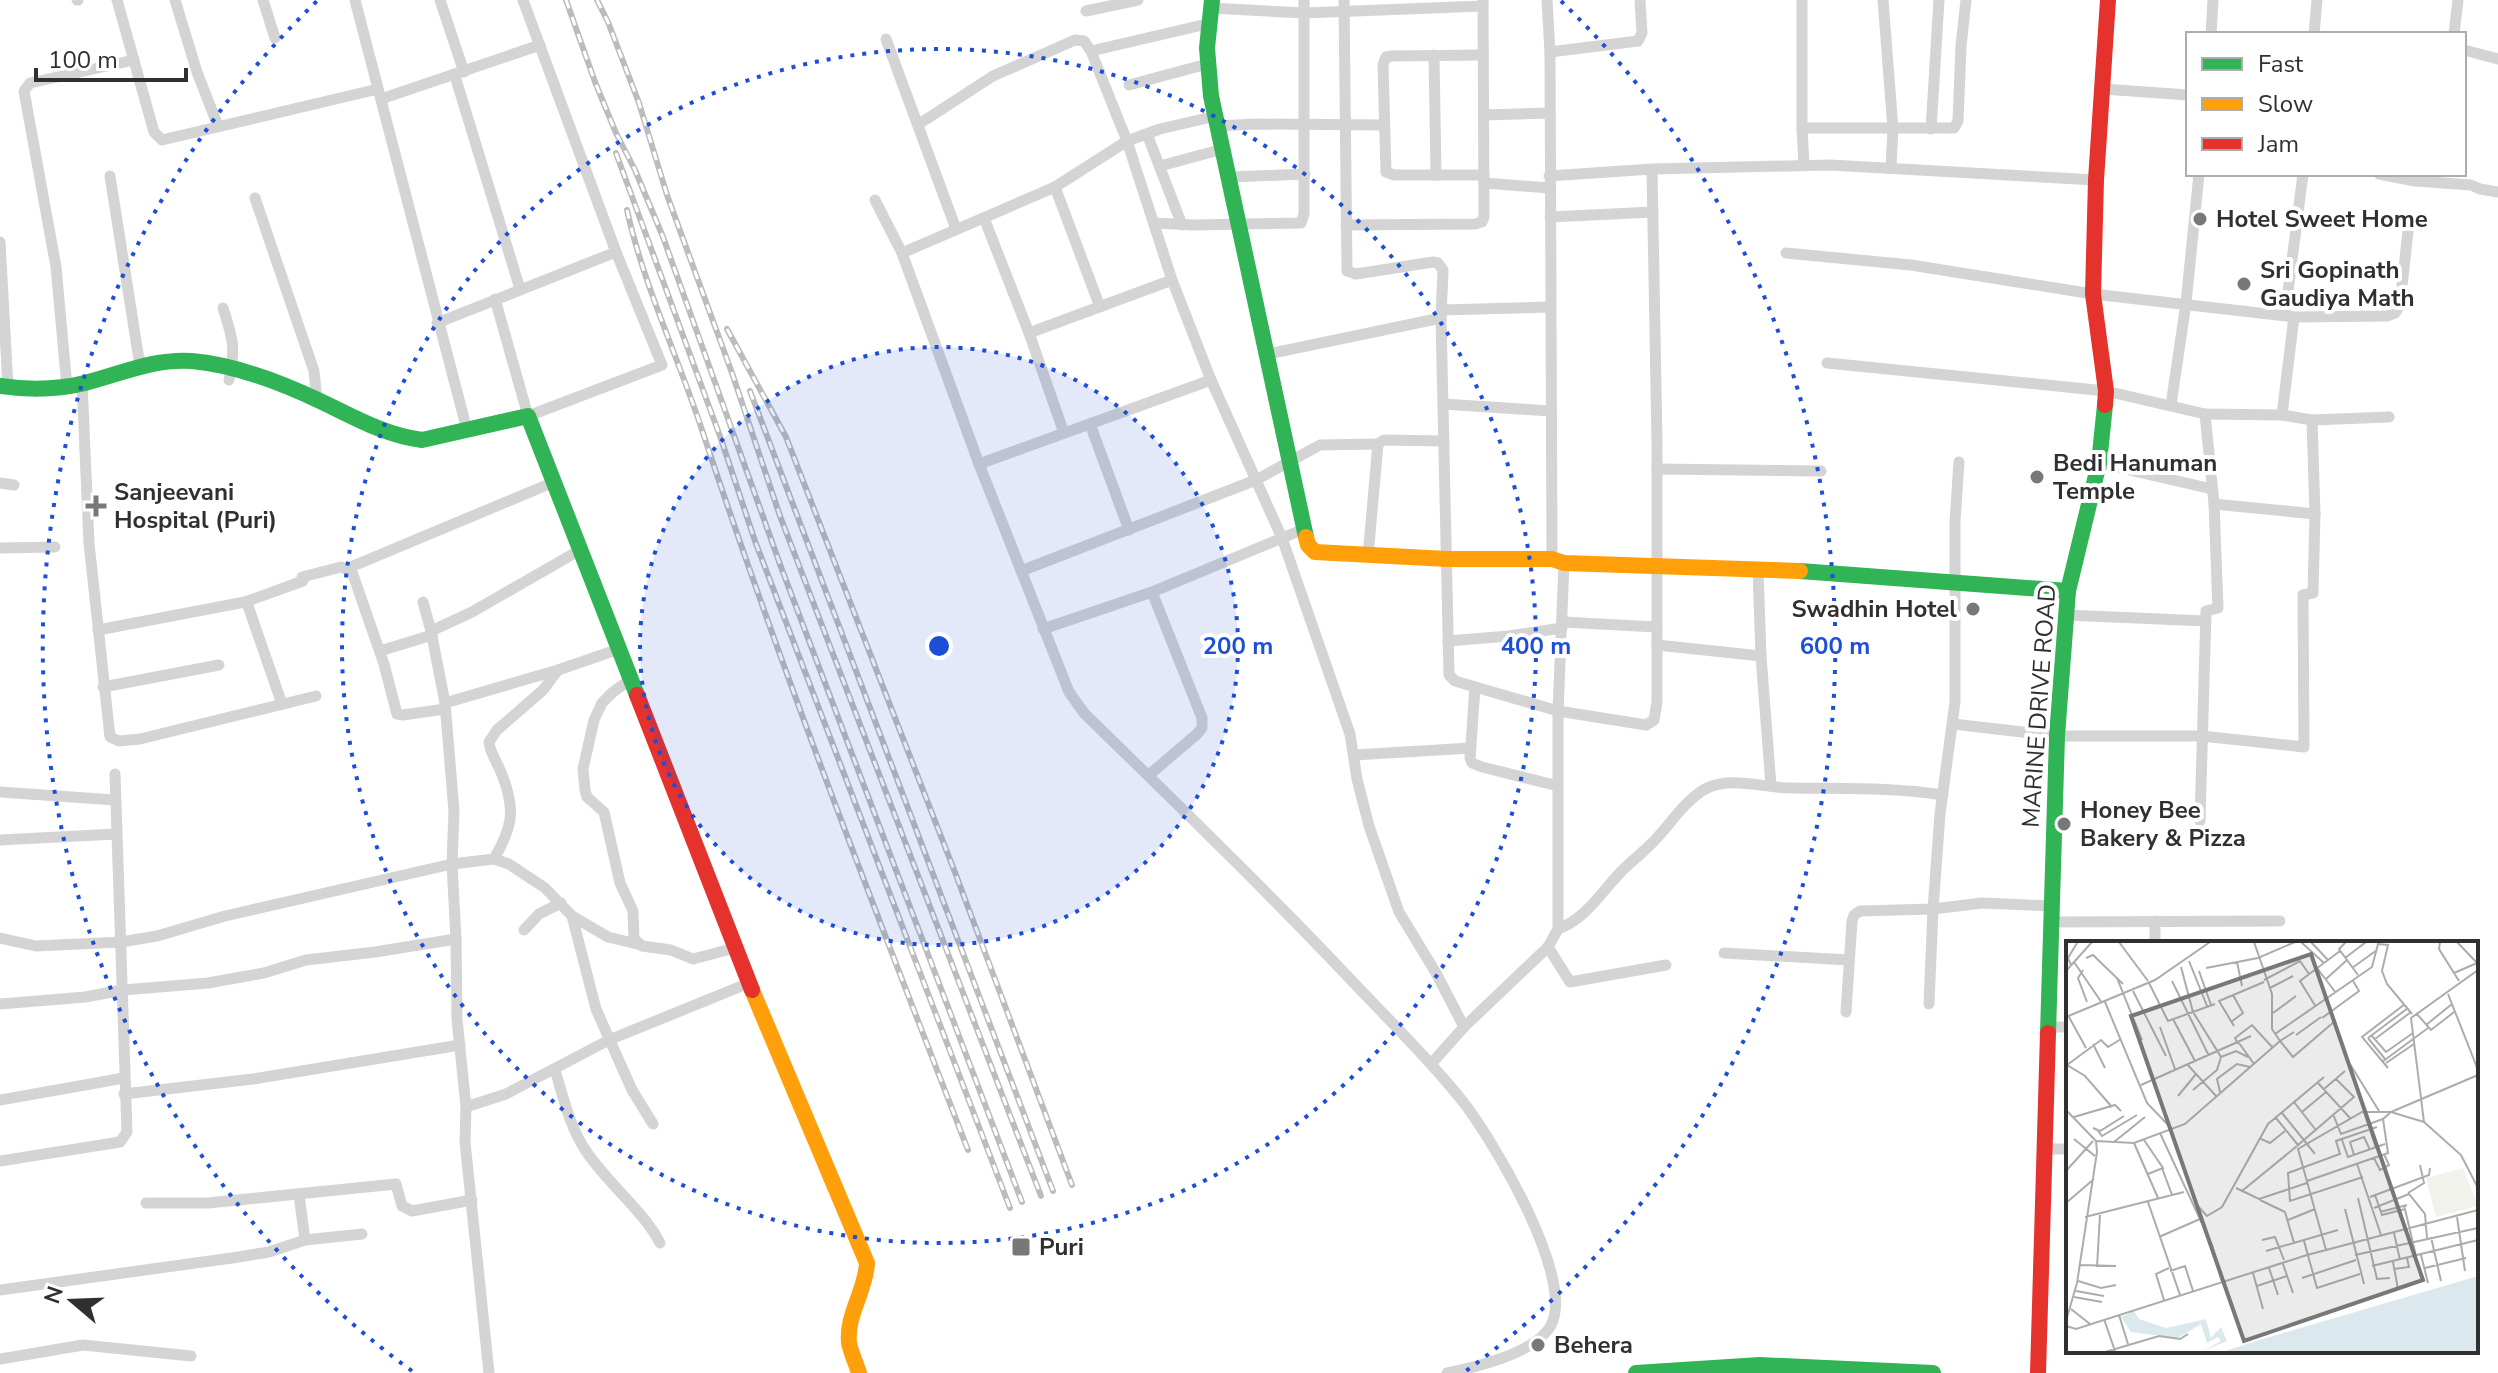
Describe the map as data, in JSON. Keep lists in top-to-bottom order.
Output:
{
  "streets": {
    "main road": ["MARINE DRIVE ROAD"]
  },
  "places": {
    "other": [
      "Hotel Sweet Home",
      "Sri Gopinath Gaudiya Math",
      "Bedi Hanuman Temple",
      "Swadhin Hotel",
      "Honey Bee Bakery & Pizza",
      "Behera"
    ],
    "health": ["Sanjeevani Hospital (Puri)"],
    "transit": ["Puri"]
  },
  "legend": ["Fast", "Slow", "Jam"],
  "scale_bar": "100 m",
  "north": "left",
  "rings": ["200 m", "400 m", "600 m"]
}
